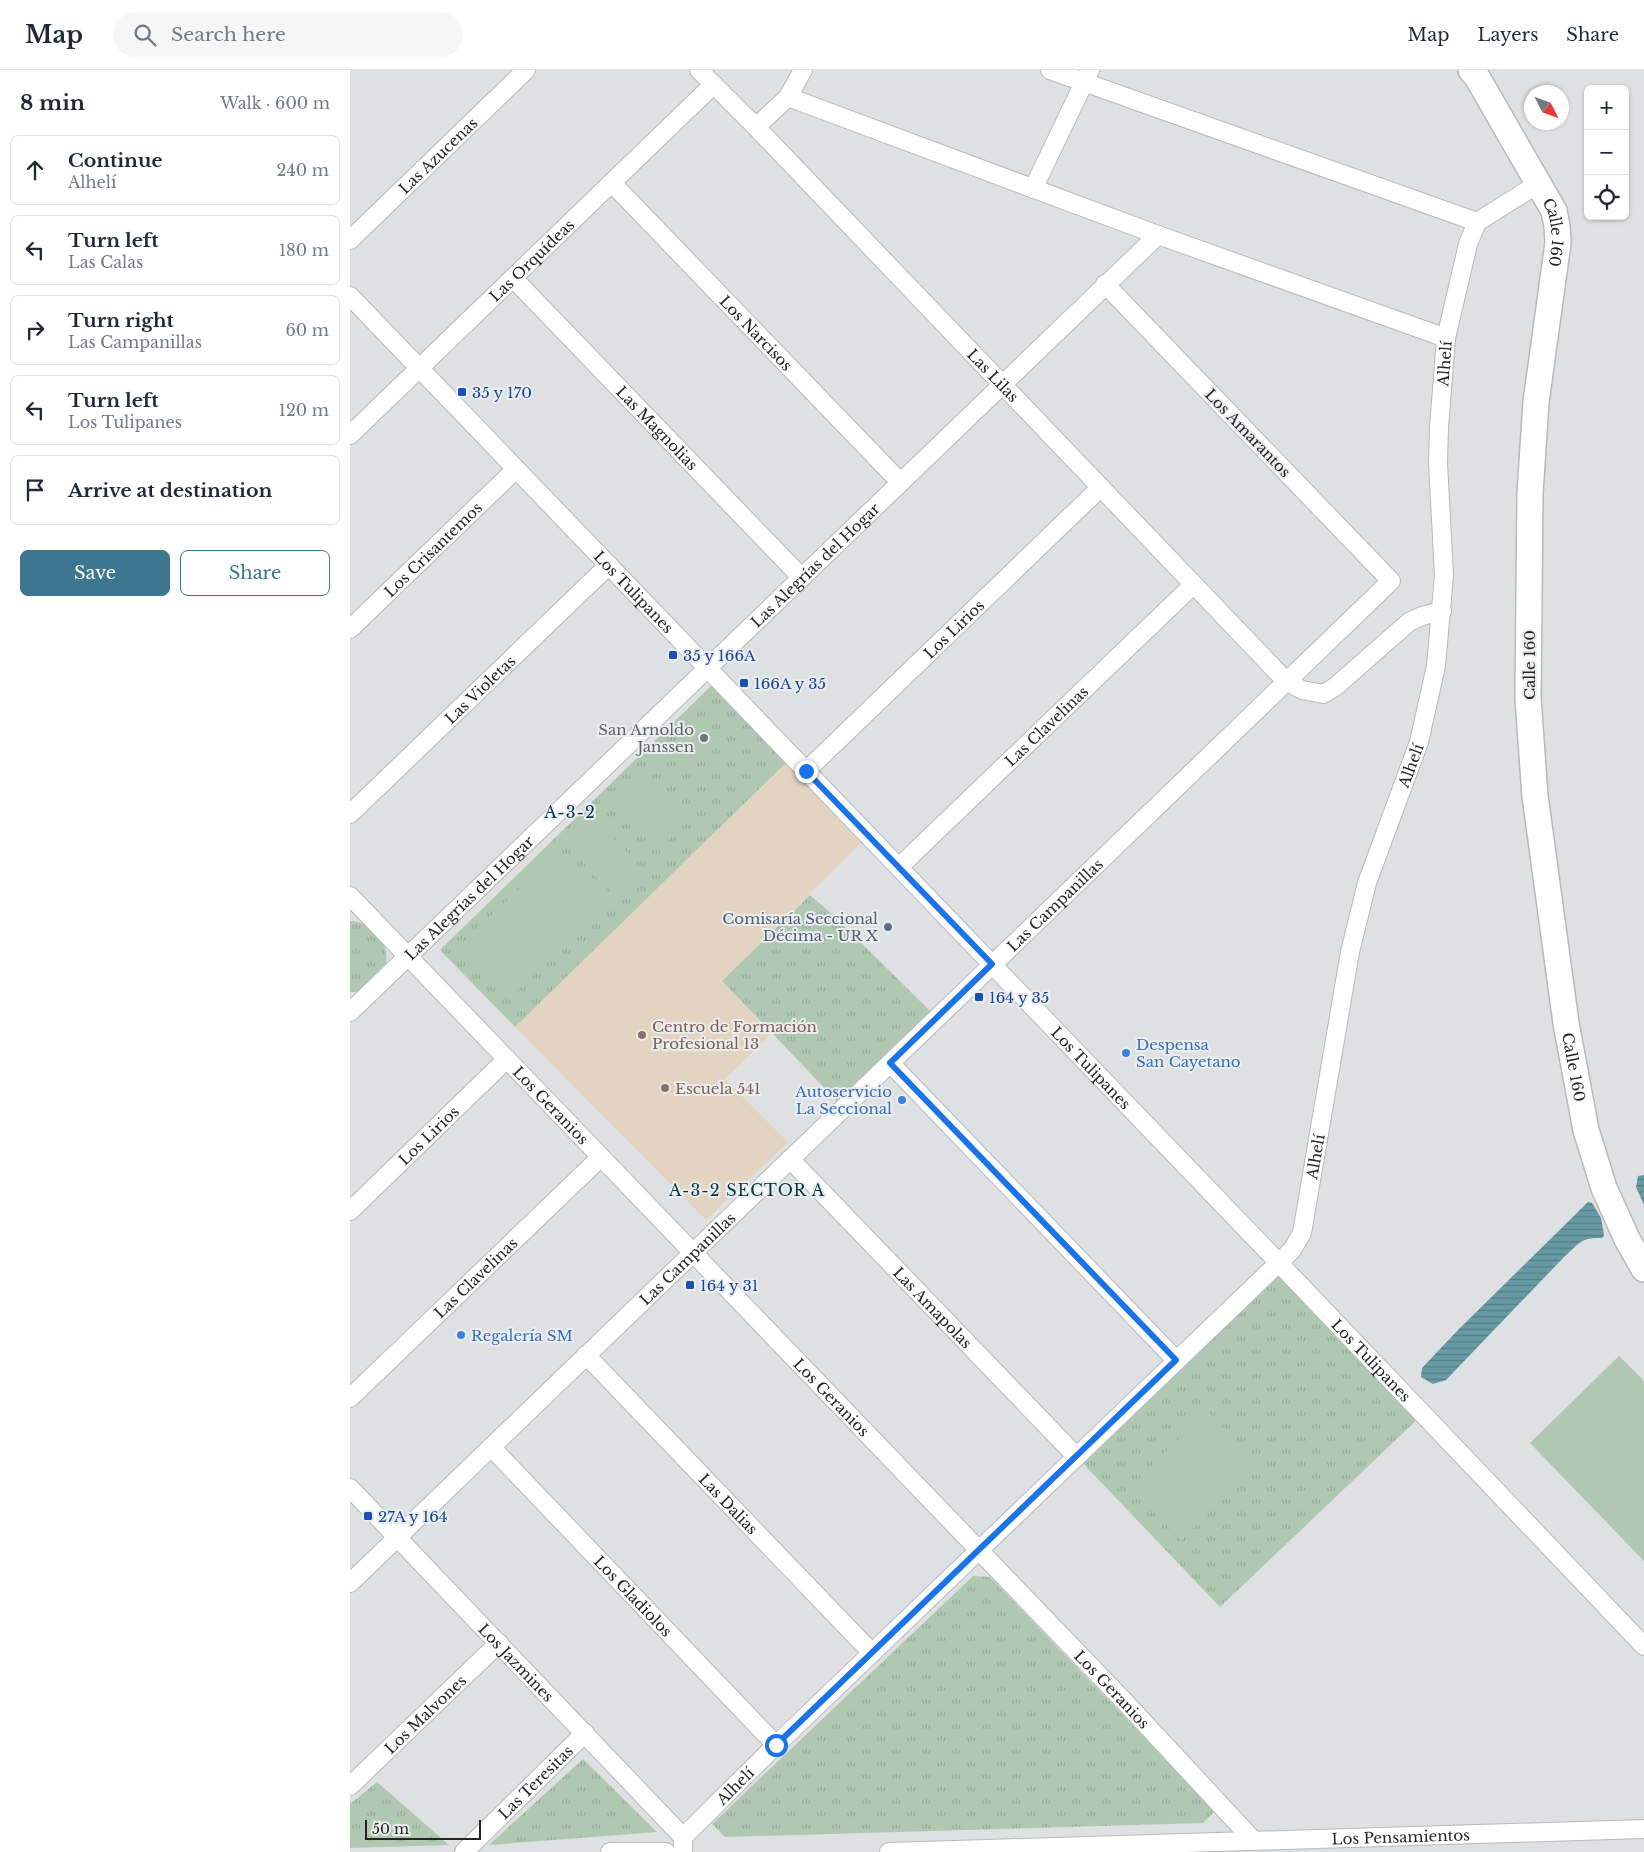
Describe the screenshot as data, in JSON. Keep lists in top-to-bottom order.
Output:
{
  "streets": {
    "main road": ["Calle 160"],
    "street": [
      "Las Azucenas",
      "Las Orquídeas",
      "Los Narcisos",
      "Alhelí",
      "Las Lilas",
      "Las Magnolias",
      "Los Amarantos",
      "Los Crisantemos",
      "Las Alegrías del Hogar",
      "Los Tulipanes",
      "Los Lirios",
      "Las Violetas",
      "Las Clavelinas",
      "Las Campanillas",
      "Los Geranios",
      "Las Amapolas",
      "Las Dalias",
      "Los Gladiolos",
      "Los Jazmines",
      "Los Malvones",
      "Las Teresitas",
      "Los Pensamientos"
    ]
  },
  "crossings": [
    ["Las Orquídeas", "Los Narcisos"],
    ["Las Orquídeas", "Las Lilas"],
    ["Las Orquídeas", "Las Magnolias"],
    ["Las Orquídeas", "Los Tulipanes"],
    ["Los Narcisos", "Las Alegrías del Hogar"],
    ["Alhelí", "Los Tulipanes"],
    ["Alhelí", "Los Geranios"],
    ["Alhelí", "Las Amapolas"],
    ["Alhelí", "Las Dalias"],
    ["Alhelí", "Los Gladiolos"],
    ["Alhelí", "Los Jazmines"],
    ["Las Lilas", "Las Alegrías del Hogar"],
    ["Las Lilas", "Los Lirios"],
    ["Las Lilas", "Las Clavelinas"],
    ["Las Lilas", "Las Campanillas"],
    ["Las Magnolias", "Las Alegrías del Hogar"],
    ["Los Amarantos", "Las Alegrías del Hogar"],
    ["Los Amarantos", "Las Campanillas"],
    ["Los Crisantemos", "Los Tulipanes"],
    ["Las Alegrías del Hogar", "Los Tulipanes"],
    ["Las Alegrías del Hogar", "Los Geranios"],
    ["Los Tulipanes", "Los Lirios"],
    ["Los Tulipanes", "Las Violetas"],
    ["Los Tulipanes", "Las Clavelinas"],
    ["Los Tulipanes", "Las Campanillas"],
    ["Los Lirios", "Los Geranios"],
    ["Las Clavelinas", "Los Geranios"],
    ["Las Campanillas", "Los Geranios"],
    ["Las Campanillas", "Las Amapolas"],
    ["Las Campanillas", "Las Dalias"],
    ["Las Campanillas", "Los Gladiolos"],
    ["Las Campanillas", "Los Jazmines"],
    ["Los Geranios", "Los Pensamientos"],
    ["Los Jazmines", "Los Malvones"],
    ["Los Jazmines", "Las Teresitas"]
  ],
  "districts": ["A-3-2", "A-3-2 SECTOR A"],
  "places": {
    "transit": [
      "35 y 170",
      "35 y 166A",
      "166A y 35",
      "164 y 35",
      "164 y 31",
      "27A y 164"
    ],
    "other": [
      "San Arnoldo Janssen",
      "Comisaría Seccional Décima - UR X",
      "Centro de Formación Profesional 13",
      "Despensa San Cayetano",
      "Escuela 541",
      "Autoservicio La Seccional",
      "Regalería SM"
    ]
  },
  "scale_bar": "50 m",
  "north": "bottom right",
  "page": {
    "header": "Map",
    "search": "Search here",
    "nav": ["Map", "Layers", "Share"],
    "heading": ["8 min", "Walk · 600 m"],
    "map_buttons": ["+", "−"],
    "list": [
      ["Continue", "Alhelí", "240 m"],
      ["Turn left", "Las Calas", "180 m"],
      ["Turn right", "Las Campanillas", "60 m"],
      ["Turn left", "Los Tulipanes", "120 m"],
      "Arrive at destination"
    ],
    "buttons": ["Save", "Share"],
    "scale": "50 m"
  }
}
